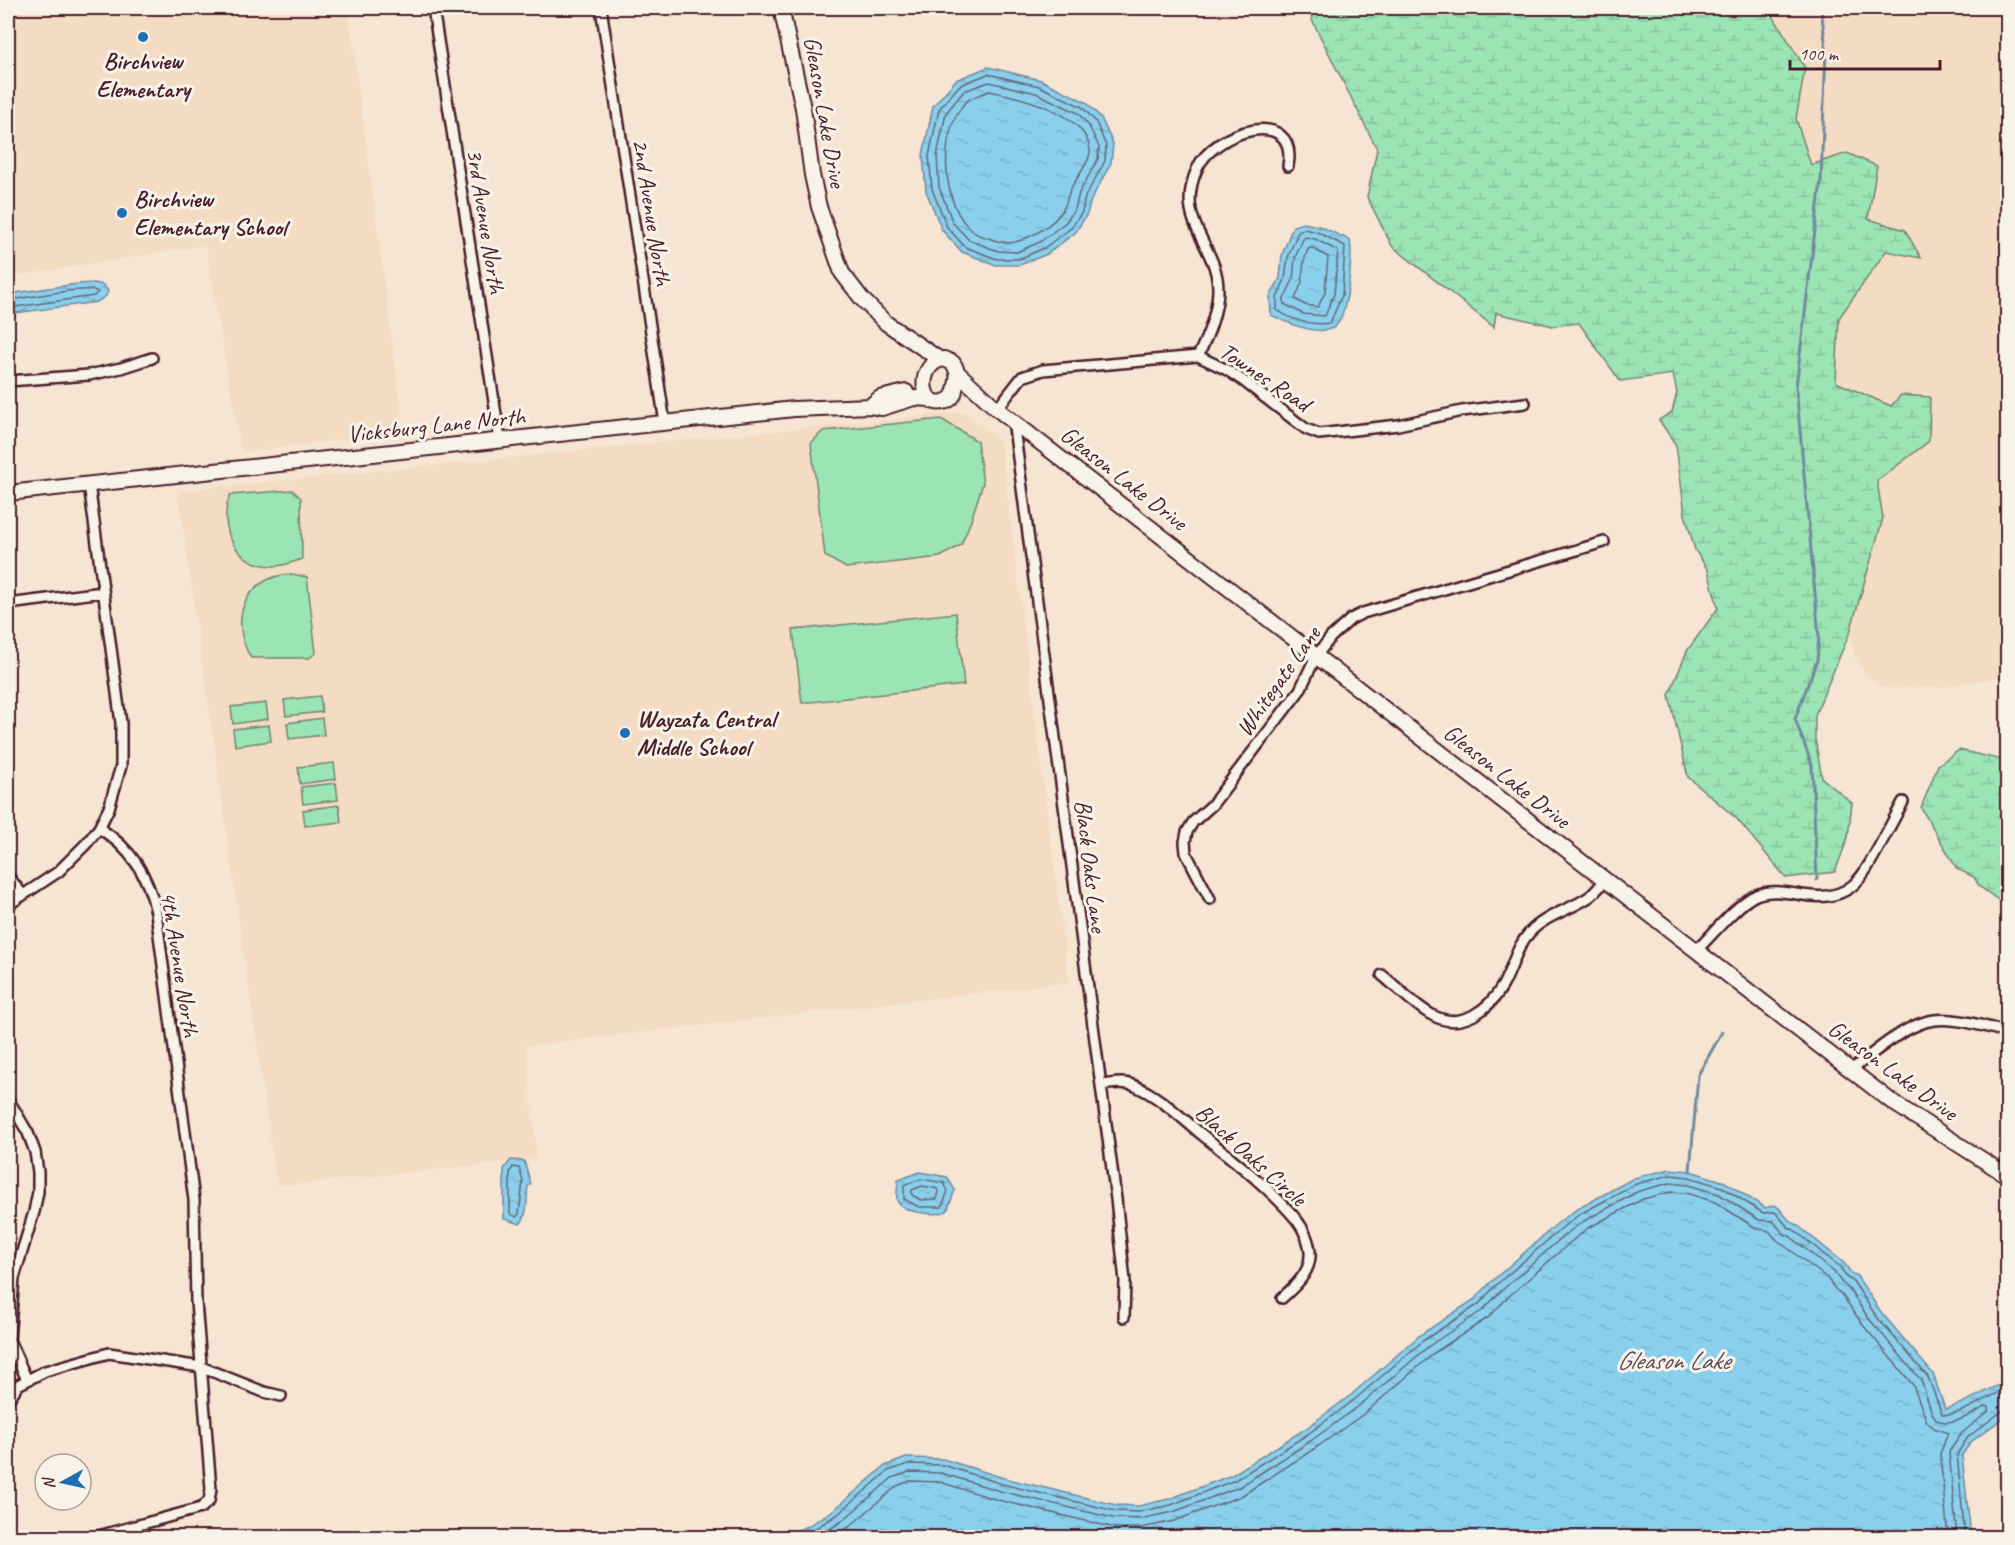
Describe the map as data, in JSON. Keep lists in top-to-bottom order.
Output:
{
  "streets": {
    "main road": ["Gleason Lake Drive", "Vicksburg Lane North"],
    "street": [
      "2nd Avenue North",
      "3rd Avenue North",
      "Townes Road",
      "Whitegate Lane",
      "Black Oaks Lane",
      "4th Avenue North",
      "Black Oaks Circle"
    ]
  },
  "crossings": [
    ["Gleason Lake Drive", "Townes Road"],
    ["Gleason Lake Drive", "Vicksburg Lane North"],
    ["Gleason Lake Drive", "Whitegate Lane"],
    ["Gleason Lake Drive", "Black Oaks Lane"],
    ["2nd Avenue North", "Vicksburg Lane North"],
    ["3rd Avenue North", "Vicksburg Lane North"],
    ["Black Oaks Lane", "Black Oaks Circle"]
  ],
  "water": ["Gleason Lake"],
  "places": ["Birchview Elementary", "Birchview Elementary School", "Wayzata Central Middle School"],
  "scale_bar": "100 m",
  "north": "left"
}
